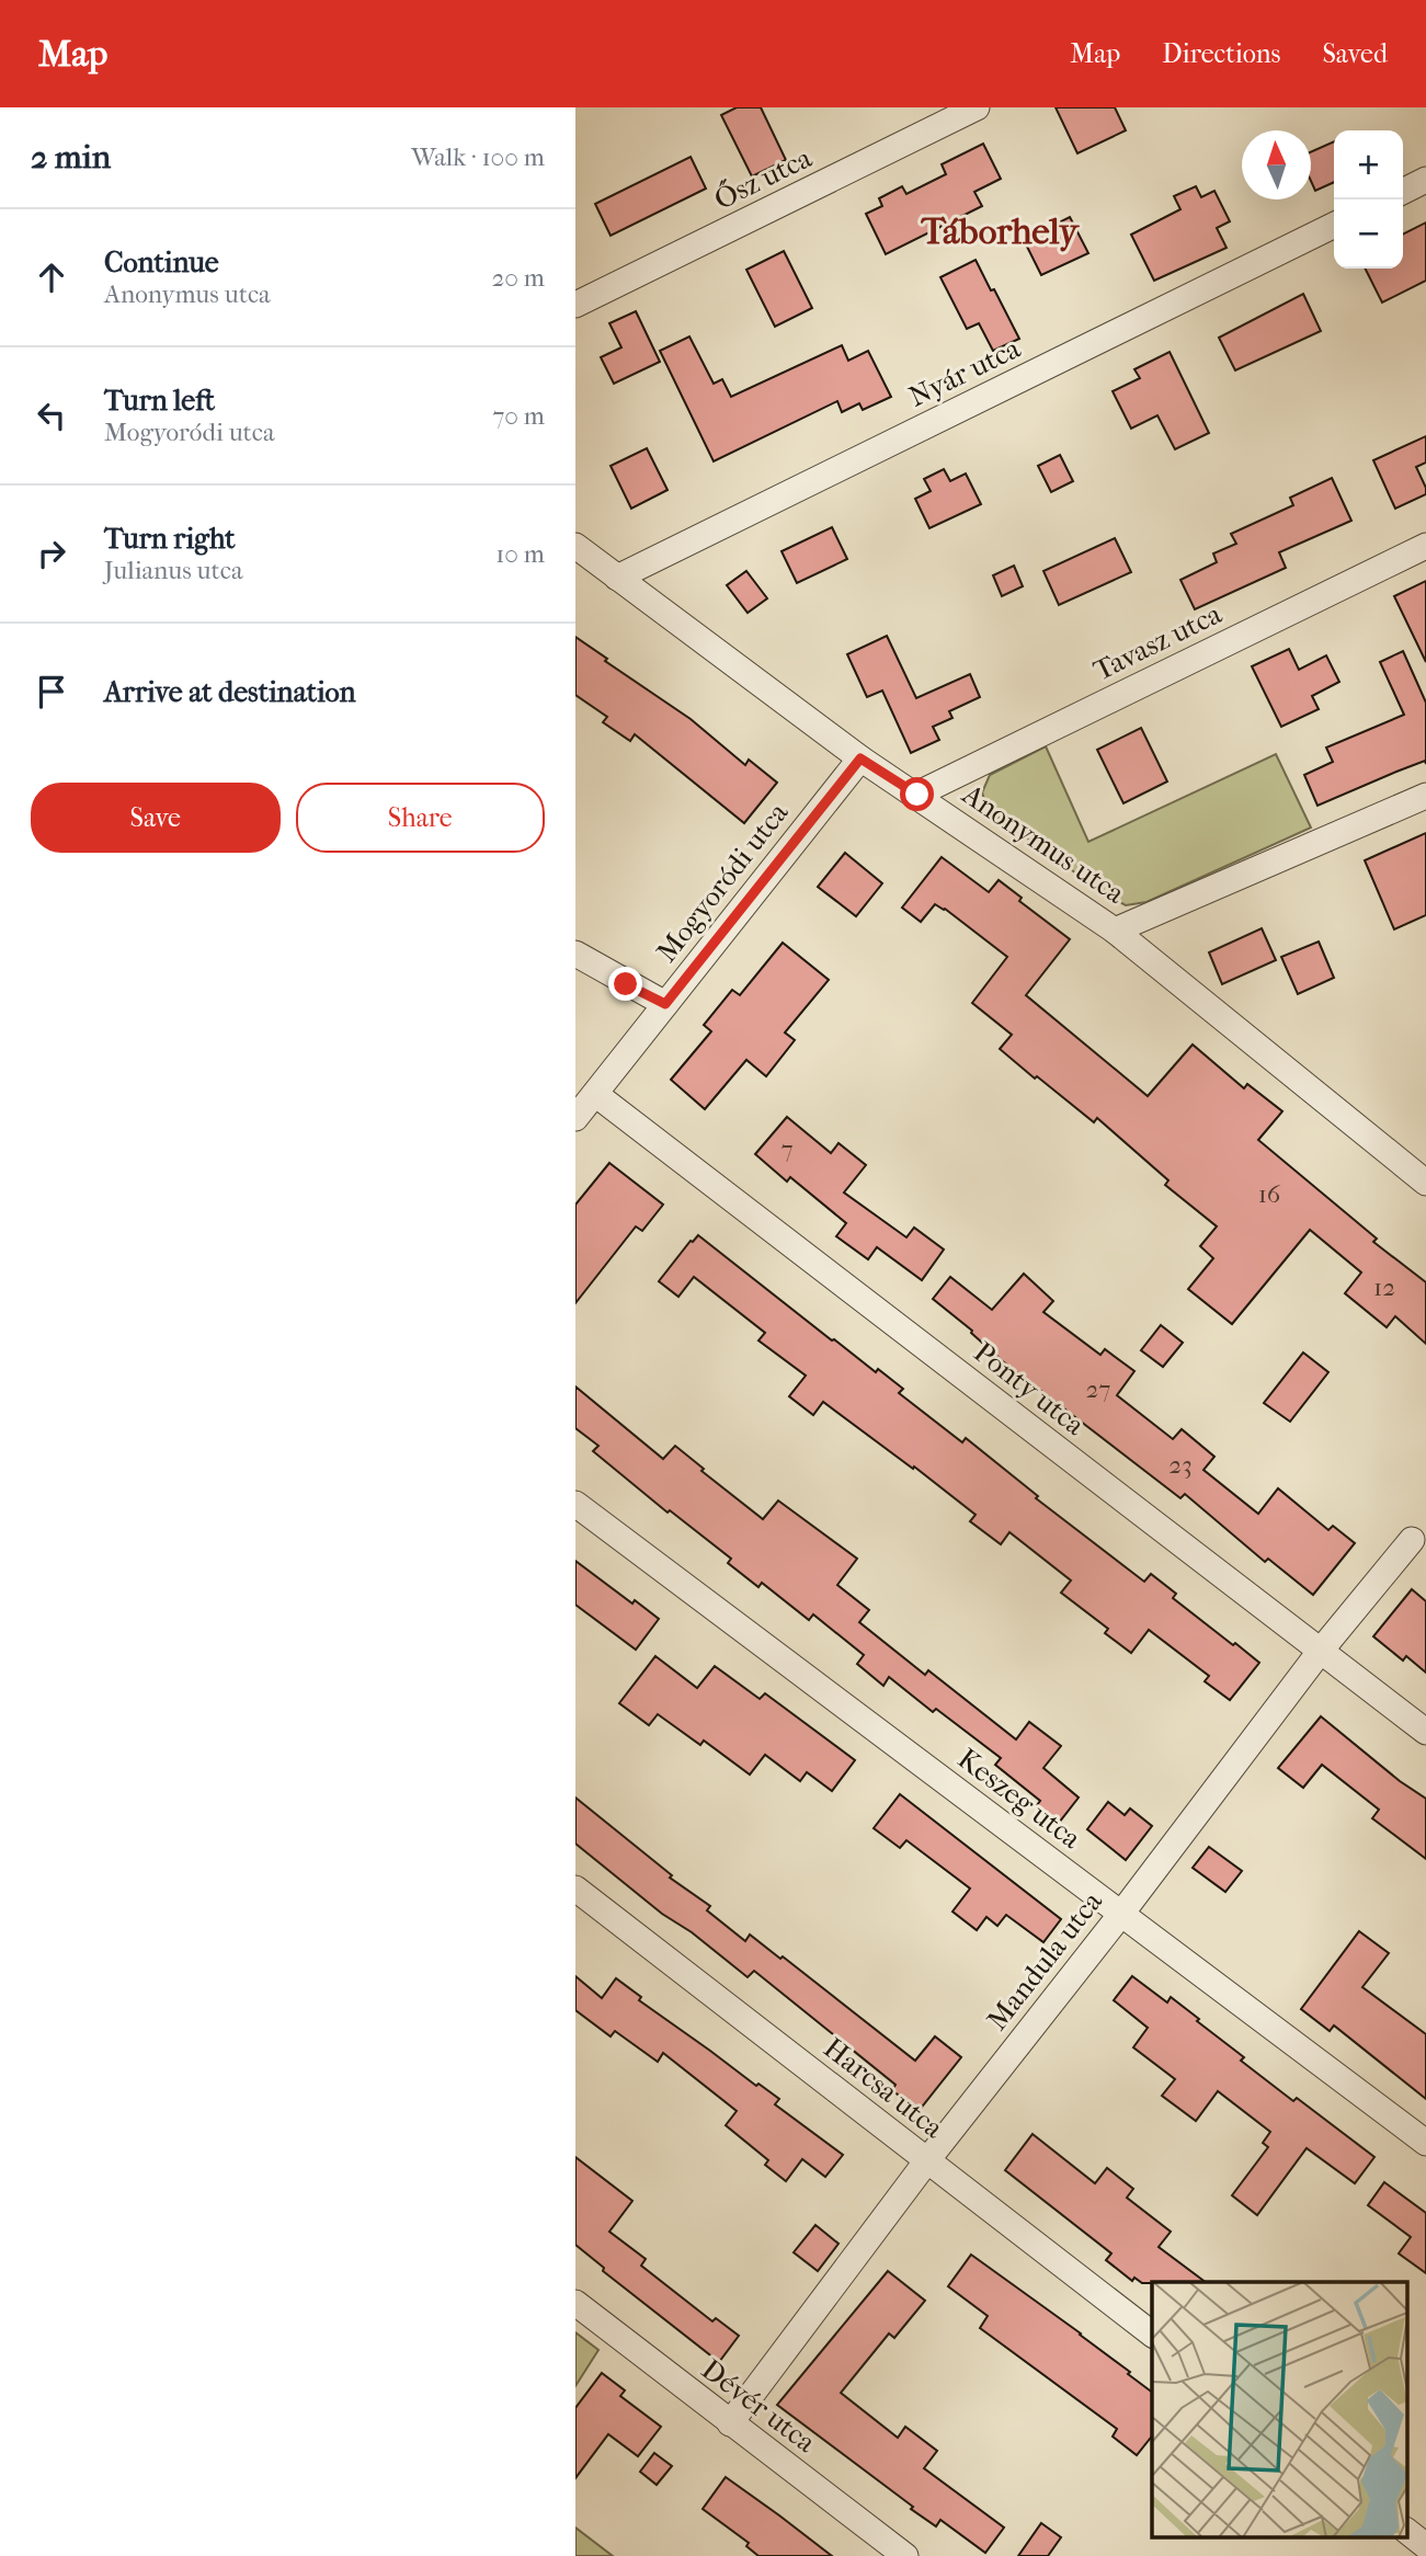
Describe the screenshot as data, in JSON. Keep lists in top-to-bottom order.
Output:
{
  "streets": {
    "street": [
      "Ősz utca",
      "Nyár utca",
      "Tavasz utca",
      "Anonymus utca",
      "Mogyoródi utca",
      "Ponty utca",
      "Keszeg utca",
      "Mandula utca",
      "Harcsa utca",
      "Dévér utca"
    ]
  },
  "crossings": [
    ["Nyár utca", "Anonymus utca"],
    ["Tavasz utca", "Anonymus utca"],
    ["Anonymus utca", "Mogyoródi utca"],
    ["Mogyoródi utca", "Ponty utca"],
    ["Ponty utca", "Mandula utca"],
    ["Keszeg utca", "Mandula utca"],
    ["Mandula utca", "Harcsa utca"],
    ["Mandula utca", "Dévér utca"]
  ],
  "districts": ["Táborhely"],
  "house_numbers": [
    "7",
    "16",
    "12",
    "27",
    "23"
  ],
  "north": "top",
  "page": {
    "header": "Map",
    "nav": ["Map", "Directions", "Saved"],
    "heading": ["2 min", "Walk · 100 m"],
    "map_buttons": ["+", "−"],
    "list": [
      ["Continue", "Anonymus utca", "20 m"],
      ["Turn left", "Mogyoródi utca", "70 m"],
      ["Turn right", "Julianus utca", "10 m"],
      "Arrive at destination"
    ],
    "buttons": ["Save", "Share"]
  }
}
